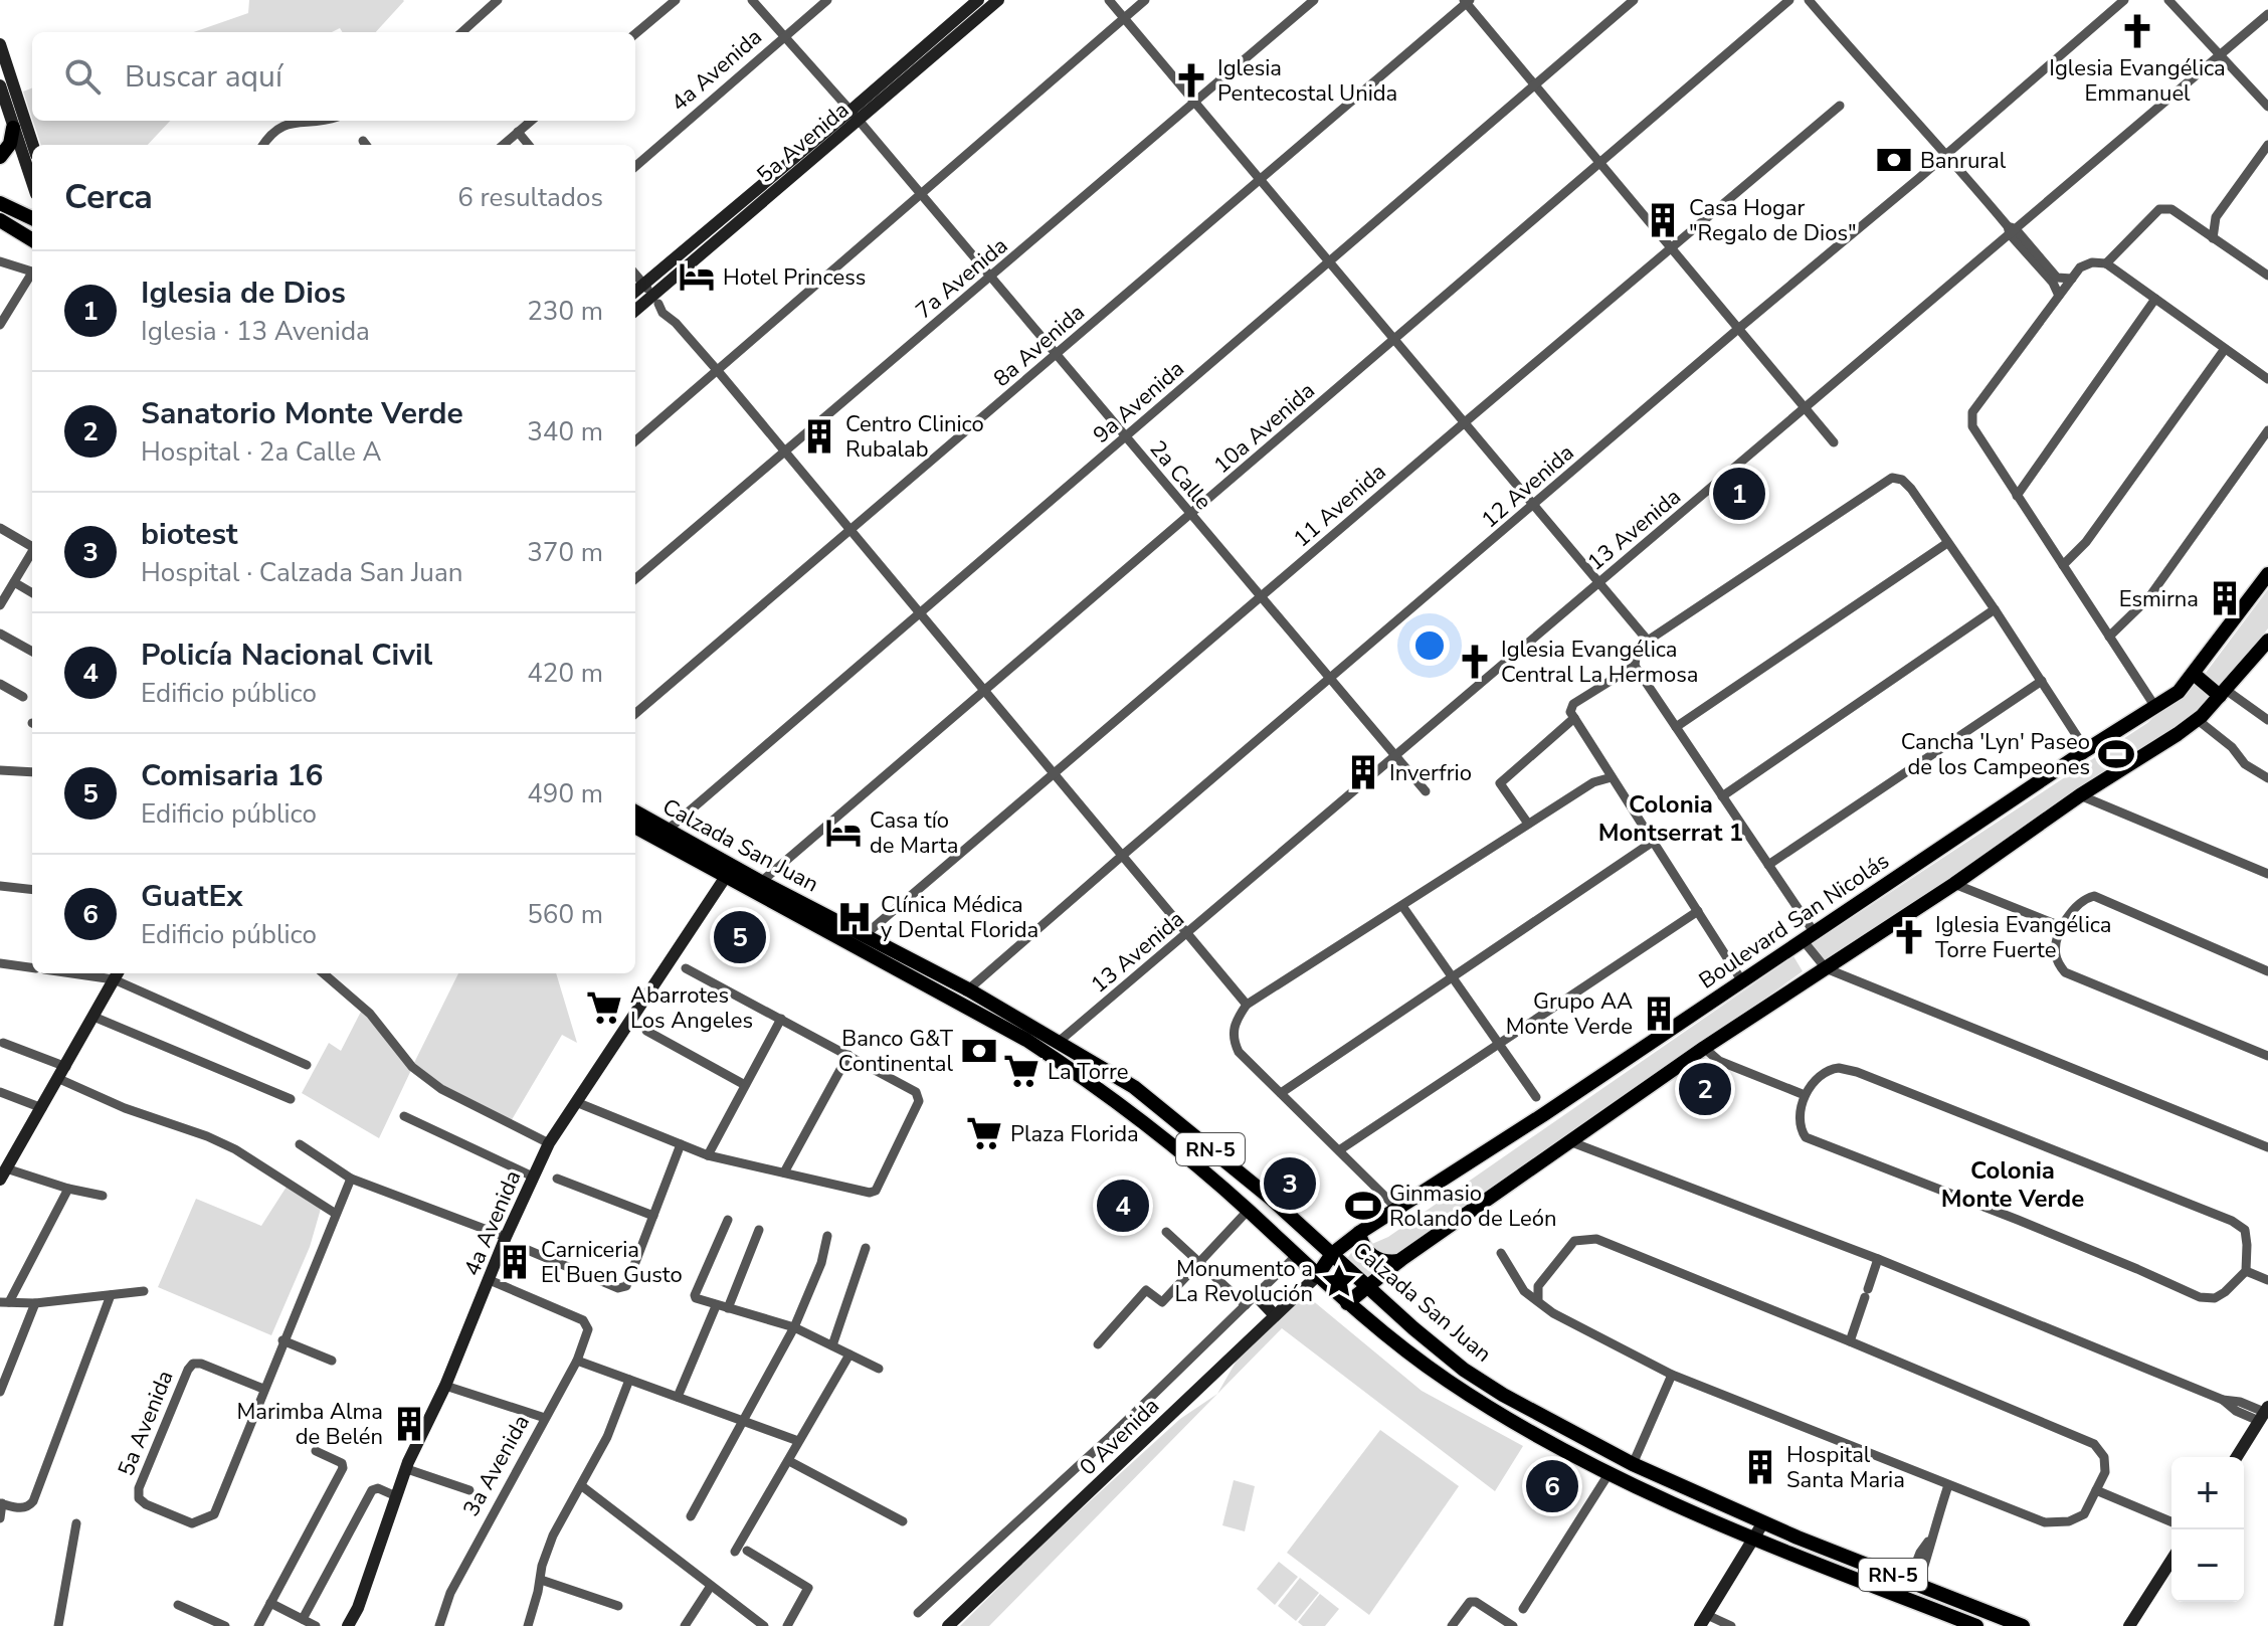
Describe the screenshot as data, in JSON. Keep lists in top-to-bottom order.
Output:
{
  "streets": {
    "main road": ["Calzada San Juan", "Boulevard San Nicolás", "RN-5"],
    "street": [
      "4a Avenida",
      "5a Avenida",
      "7a Avenida",
      "8a Avenida",
      "9a Avenida",
      "10a Avenida",
      "2a Calle",
      "12 Avenida",
      "11 Avenida",
      "13 Avenida",
      "0 Avenida",
      "3a Avenida"
    ]
  },
  "crossings": [
    ["4a Avenida", "2a Calle"],
    ["4a Avenida", "Calzada San Juan"],
    ["4a Avenida", "3a Avenida"],
    ["5a Avenida", "2a Calle"],
    ["7a Avenida", "2a Calle"],
    ["8a Avenida", "2a Calle"],
    ["9a Avenida", "2a Calle"],
    ["9a Avenida", "Calzada San Juan"],
    ["10a Avenida", "2a Calle"],
    ["10a Avenida", "Calzada San Juan"],
    ["2a Calle", "12 Avenida"],
    ["2a Calle", "11 Avenida"],
    ["2a Calle", "13 Avenida"],
    ["12 Avenida", "Calzada San Juan"],
    ["11 Avenida", "Calzada San Juan"],
    ["13 Avenida", "Calzada San Juan"],
    ["Calzada San Juan", "Boulevard San Nicolás"],
    ["Calzada San Juan", "0 Avenida"],
    ["Boulevard San Nicolás", "0 Avenida"]
  ],
  "districts": ["Colonia Montserrat 1", "Colonia Monte Verde"],
  "places": {
    "church": [
      "Iglesia Evangélica Emmanuel",
      "Iglesia Pentecostal Unida",
      "Iglesia Evangélica Central La Hermosa",
      "Iglesia Evangélica Torre Fuerte"
    ],
    "bank": ["Banrural", "Banco G&T Continental"],
    "building": [
      "Casa Hogar \"Regalo de Dios\"",
      "Centro Clinico Rubalab",
      "Esmirna",
      "Inverfrio",
      "Grupo AA Monte Verde",
      "Carniceria El Buen Gusto",
      "Marimba Alma de Belén",
      "Hospital Santa Maria"
    ],
    "hotel": ["Hotel Princess", "Casa tío de Marta"],
    "sports": ["Cancha 'Lyn' Paseo de los Campeones", "Ginmasio Rolando de León"],
    "hospital": ["Clínica Médica y Dental Florida"],
    "supermarket": ["Abarrotes Los Angeles", "La Torre", "Plaza Florida"],
    "place": ["Monumento a La Revolución"]
  },
  "page": {
    "search": "Buscar aquí",
    "heading": ["Cerca", "6 resultados"],
    "list": [
      {
        "mark": "1",
        "name": "Iglesia de Dios",
        "note": "Iglesia · 13 Avenida",
        "value": "230 m"
      },
      {
        "mark": "2",
        "name": "Sanatorio Monte Verde",
        "note": "Hospital · 2a Calle A",
        "value": "340 m"
      },
      {
        "mark": "3",
        "name": "biotest",
        "note": "Hospital · Calzada San Juan",
        "value": "370 m"
      },
      {
        "mark": "4",
        "name": "Policía Nacional Civil",
        "note": "Edificio público",
        "value": "420 m"
      },
      {
        "mark": "5",
        "name": "Comisaria 16",
        "note": "Edificio público",
        "value": "490 m"
      },
      {
        "mark": "6",
        "name": "GuatEx",
        "note": "Edificio público",
        "value": "560 m"
      }
    ],
    "pins": [
      "1",
      "5",
      "2",
      "3",
      "4",
      "6"
    ],
    "map_buttons": ["+", "−"]
  }
}
